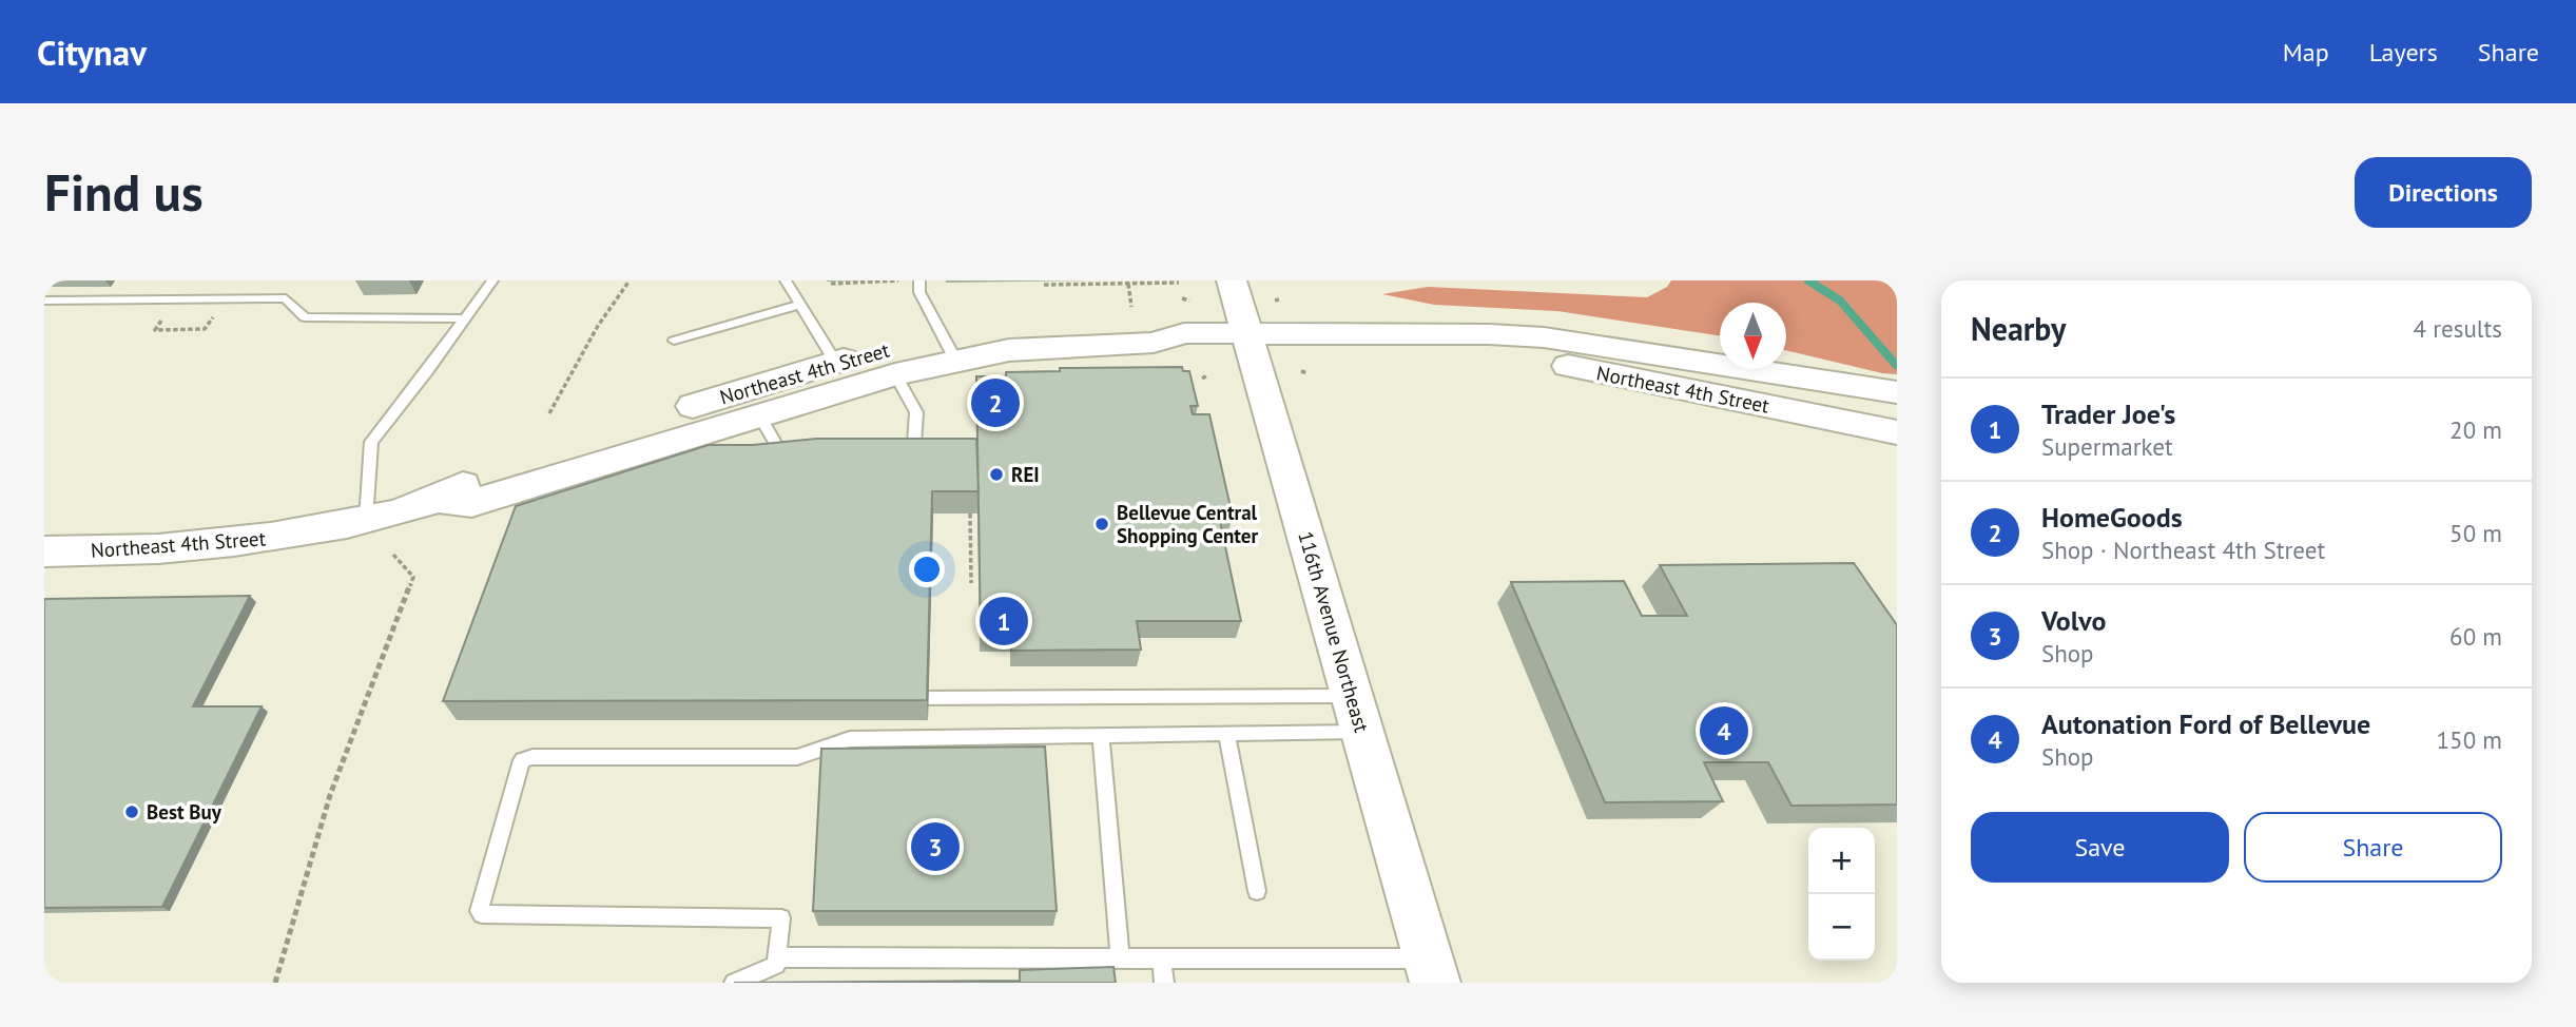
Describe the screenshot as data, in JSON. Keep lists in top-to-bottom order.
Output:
{
  "streets": {
    "main road": ["Northeast 4th Street", "116th Avenue Northeast"]
  },
  "crossings": [
    ["Northeast 4th Street", "116th Avenue Northeast"]
  ],
  "places": ["REI", "Bellevue Central Shopping Center", "Best Buy"],
  "north": "bottom",
  "page": {
    "header": "Citynav",
    "nav": ["Map", "Layers", "Share"],
    "buttons": [
      "Directions",
      ["Save", "Share"]
    ],
    "title": "Find us",
    "heading": ["Nearby", "4 results"],
    "pins": [
      "2",
      "1",
      "4",
      "3"
    ],
    "list": [
      {
        "mark": "1",
        "name": "Trader Joe's",
        "note": "Supermarket",
        "value": "20 m"
      },
      {
        "mark": "2",
        "name": "HomeGoods",
        "note": "Shop · Northeast 4th Street",
        "value": "50 m"
      },
      {
        "mark": "3",
        "name": "Volvo",
        "note": "Shop",
        "value": "60 m"
      },
      {
        "mark": "4",
        "name": "Autonation Ford of Bellevue",
        "note": "Shop",
        "value": "150 m"
      }
    ],
    "map_buttons": ["+", "−"]
  }
}
